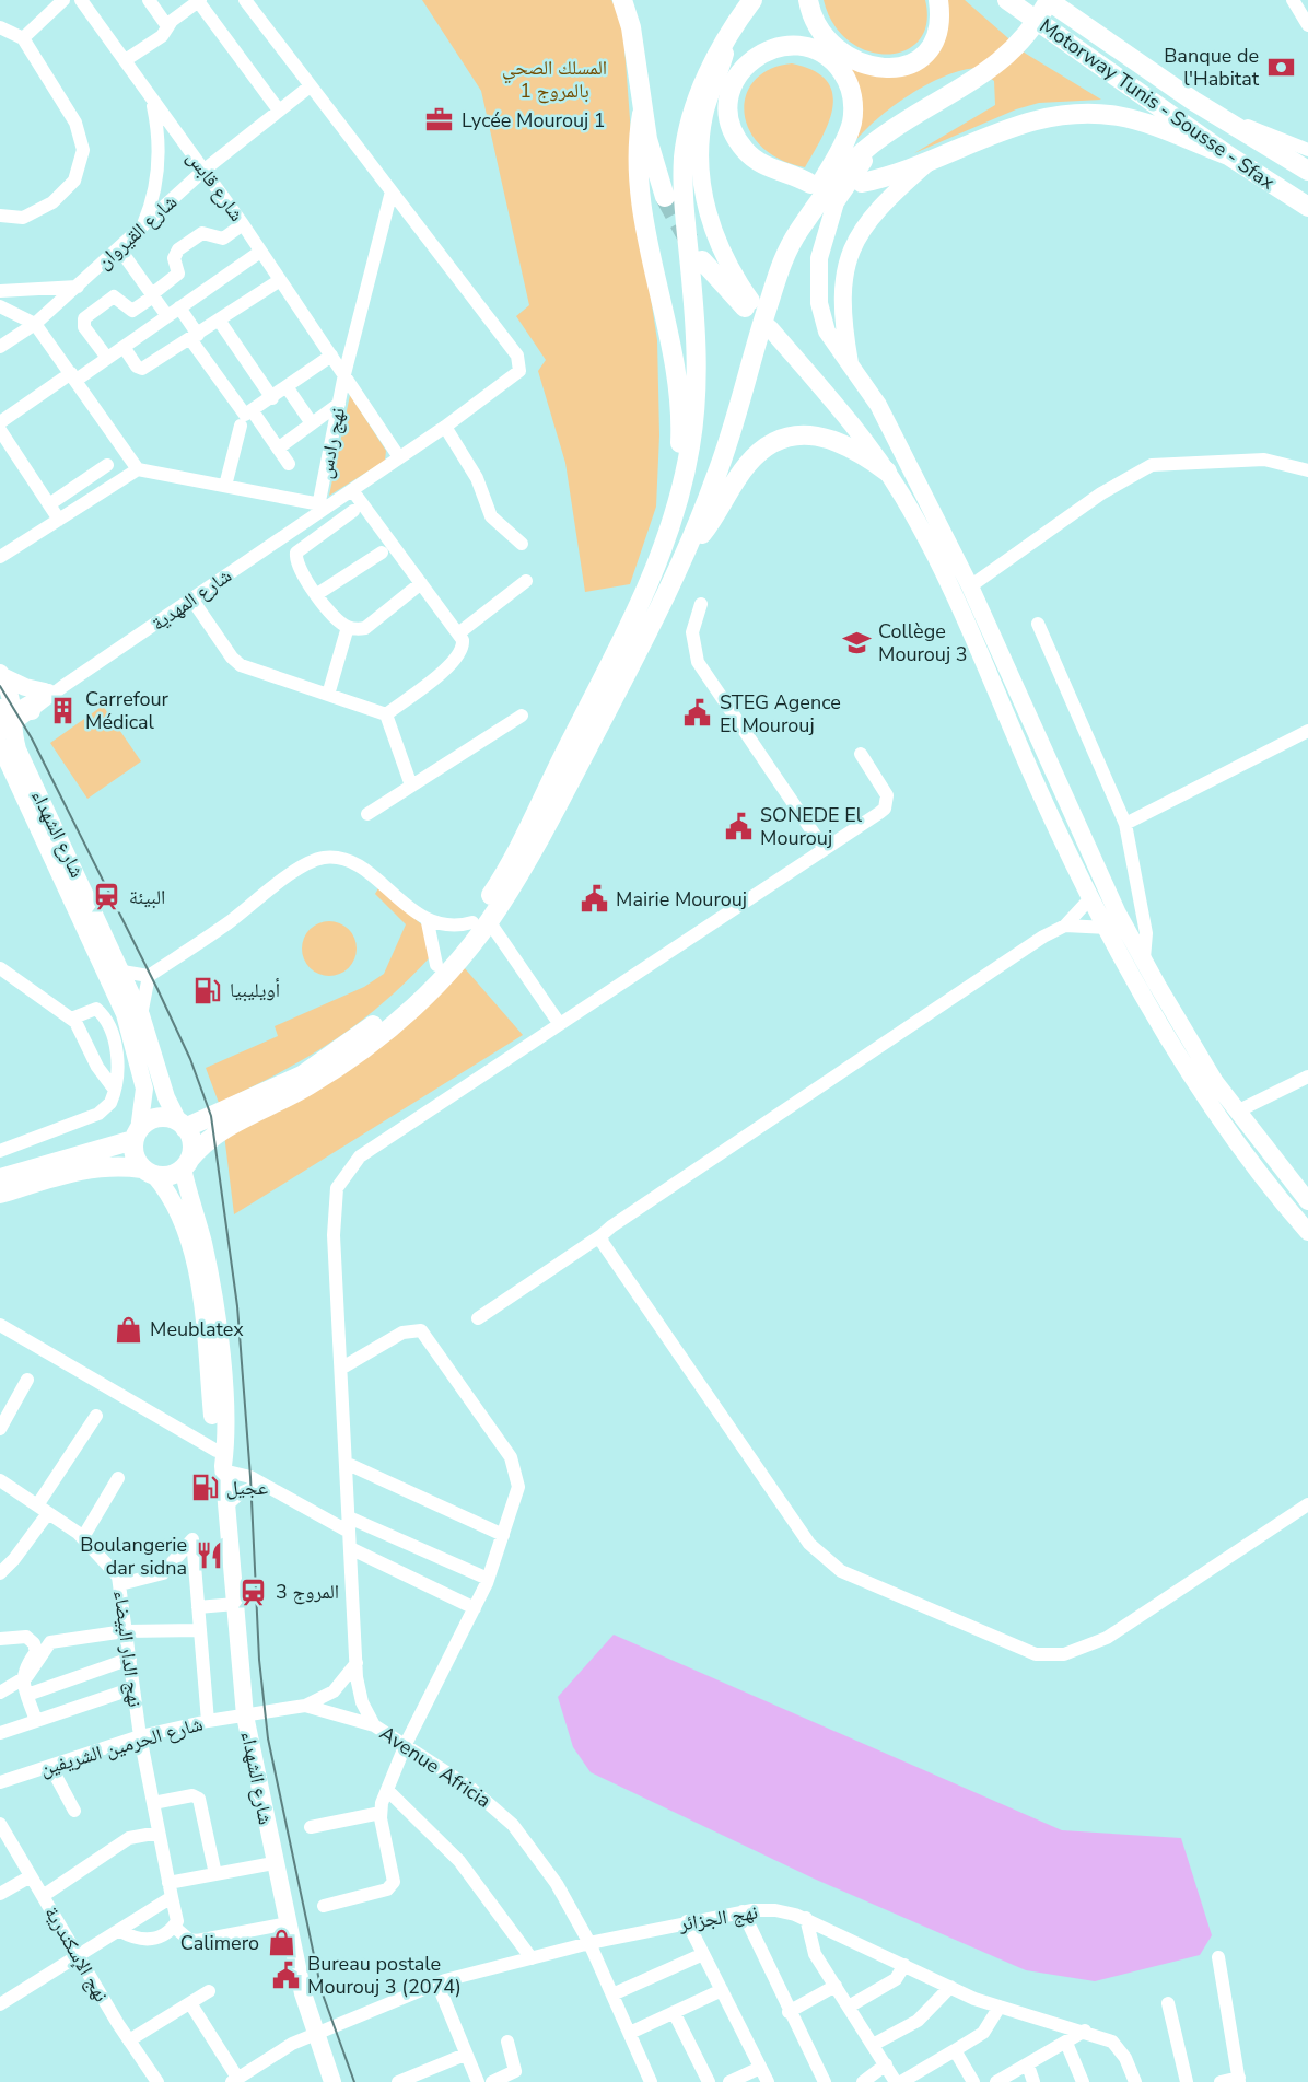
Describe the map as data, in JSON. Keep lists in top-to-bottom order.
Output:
{
  "streets": {
    "highway": ["Motorway Tunis - Sousse - Sfax"],
    "main road": ["شارع الشهداء"],
    "street": [
      "شارع قابس",
      "شارع القيروان",
      "نهج رادس",
      "شارع المهدية",
      "نهج الدار البيضاء",
      "شارع الحرمين الشريفين",
      "Avenue Africia",
      "نهج الجزائر",
      "نهج الإسكندرية"
    ]
  },
  "crossings": [
    ["شارع قابس", "شارع القيروان"],
    ["شارع قابس", "نهج رادس"],
    ["شارع قابس", "شارع المهدية"],
    ["نهج رادس", "شارع المهدية"],
    ["شارع الشهداء", "شارع الحرمين الشريفين"],
    ["شارع الشهداء", "Avenue Africia"],
    ["شارع الشهداء", "نهج الجزائر"],
    ["نهج الدار البيضاء", "شارع الحرمين الشريفين"],
    ["شارع الحرمين الشريفين", "Avenue Africia"],
    ["Avenue Africia", "نهج الجزائر"]
  ],
  "parks": ["المسلك الصحي بالمروج 1"],
  "places": {
    "bank": ["Banque de l'Habitat"],
    "office": ["Lycée Mourouj 1"],
    "school or university": ["Collège Mourouj 3"],
    "building": ["Carrefour Médical"],
    "public building": [
      "STEG Agence El Mourouj",
      "SONEDE El Mourouj",
      "Mairie Mourouj",
      "Bureau postale Mourouj 3 (2074)"
    ],
    "station": ["البيئة", "المروج 3"],
    "fuel station": ["أويليبيا", "عجيل"],
    "shop": ["Meublatex", "Calimero"],
    "restaurant": ["Boulangerie dar sidna"]
  }
}
